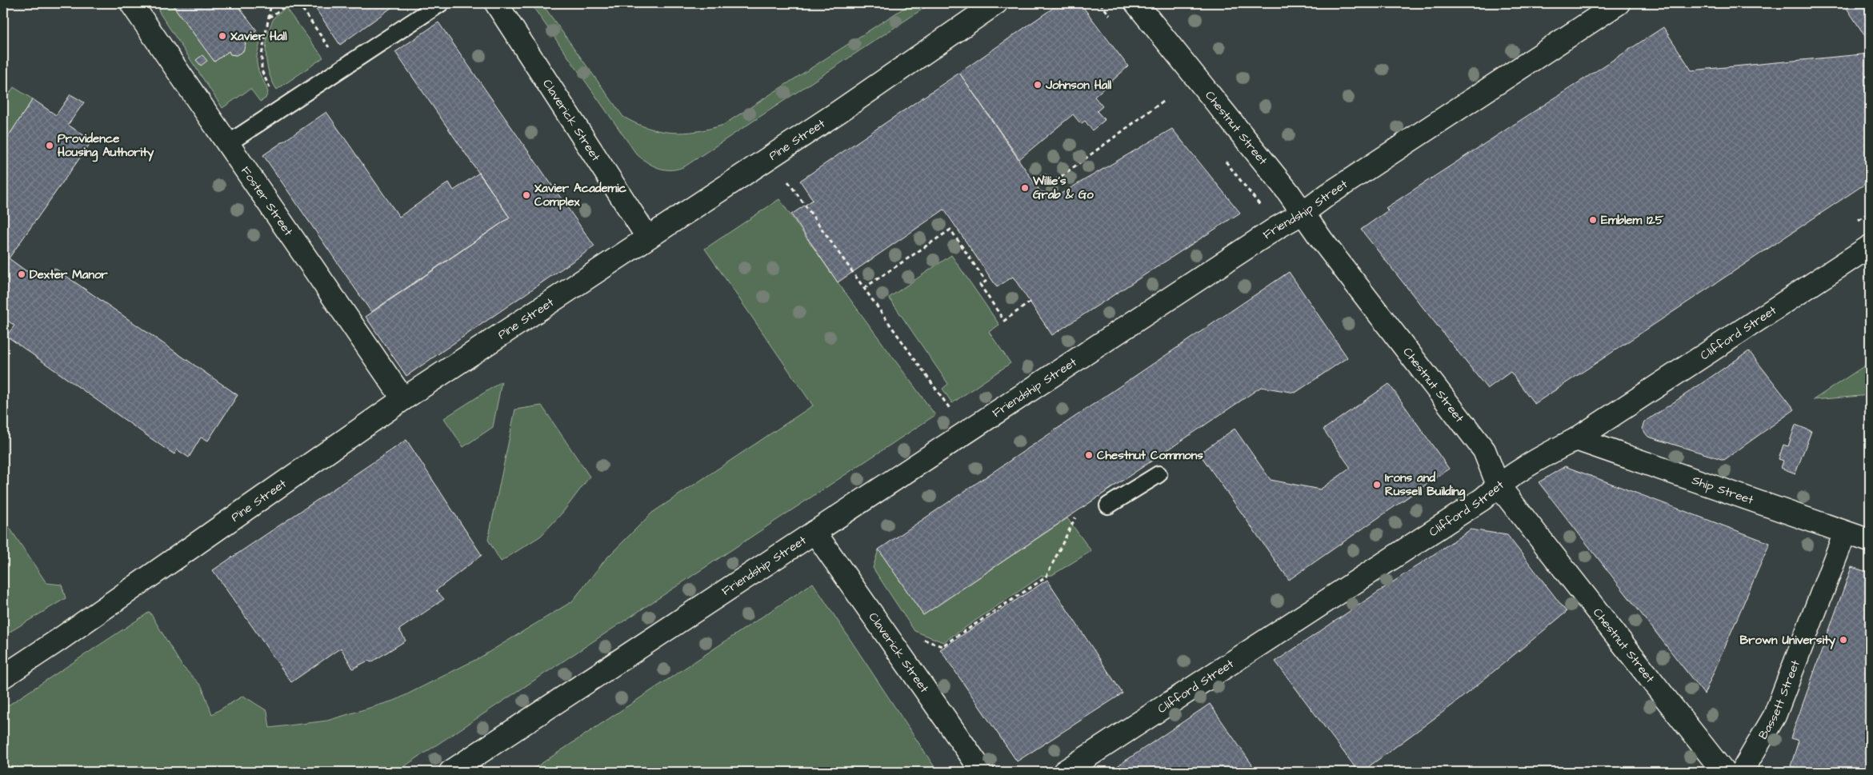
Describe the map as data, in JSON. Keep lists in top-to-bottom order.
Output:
{
  "streets": {
    "street": [
      "Claverick Street",
      "Chestnut Street",
      "Pine Street",
      "Foster Street",
      "Friendship Street",
      "Clifford Street",
      "Ship Street",
      "Bassett Street"
    ]
  },
  "crossings": [
    ["Claverick Street", "Pine Street"],
    ["Claverick Street", "Friendship Street"],
    ["Chestnut Street", "Friendship Street"],
    ["Chestnut Street", "Clifford Street"],
    ["Pine Street", "Foster Street"],
    ["Clifford Street", "Ship Street"],
    ["Ship Street", "Bassett Street"]
  ],
  "places": [
    "Xavier Hall",
    "Johnson Hall",
    "Providence Housing Authority",
    "Willie's Grab & Go",
    "Xavier Academic Complex",
    "Emblem 125",
    "Dexter Manor",
    "Chestnut Commons",
    "Irons and Russell Building",
    "Brown University"
  ]
}
